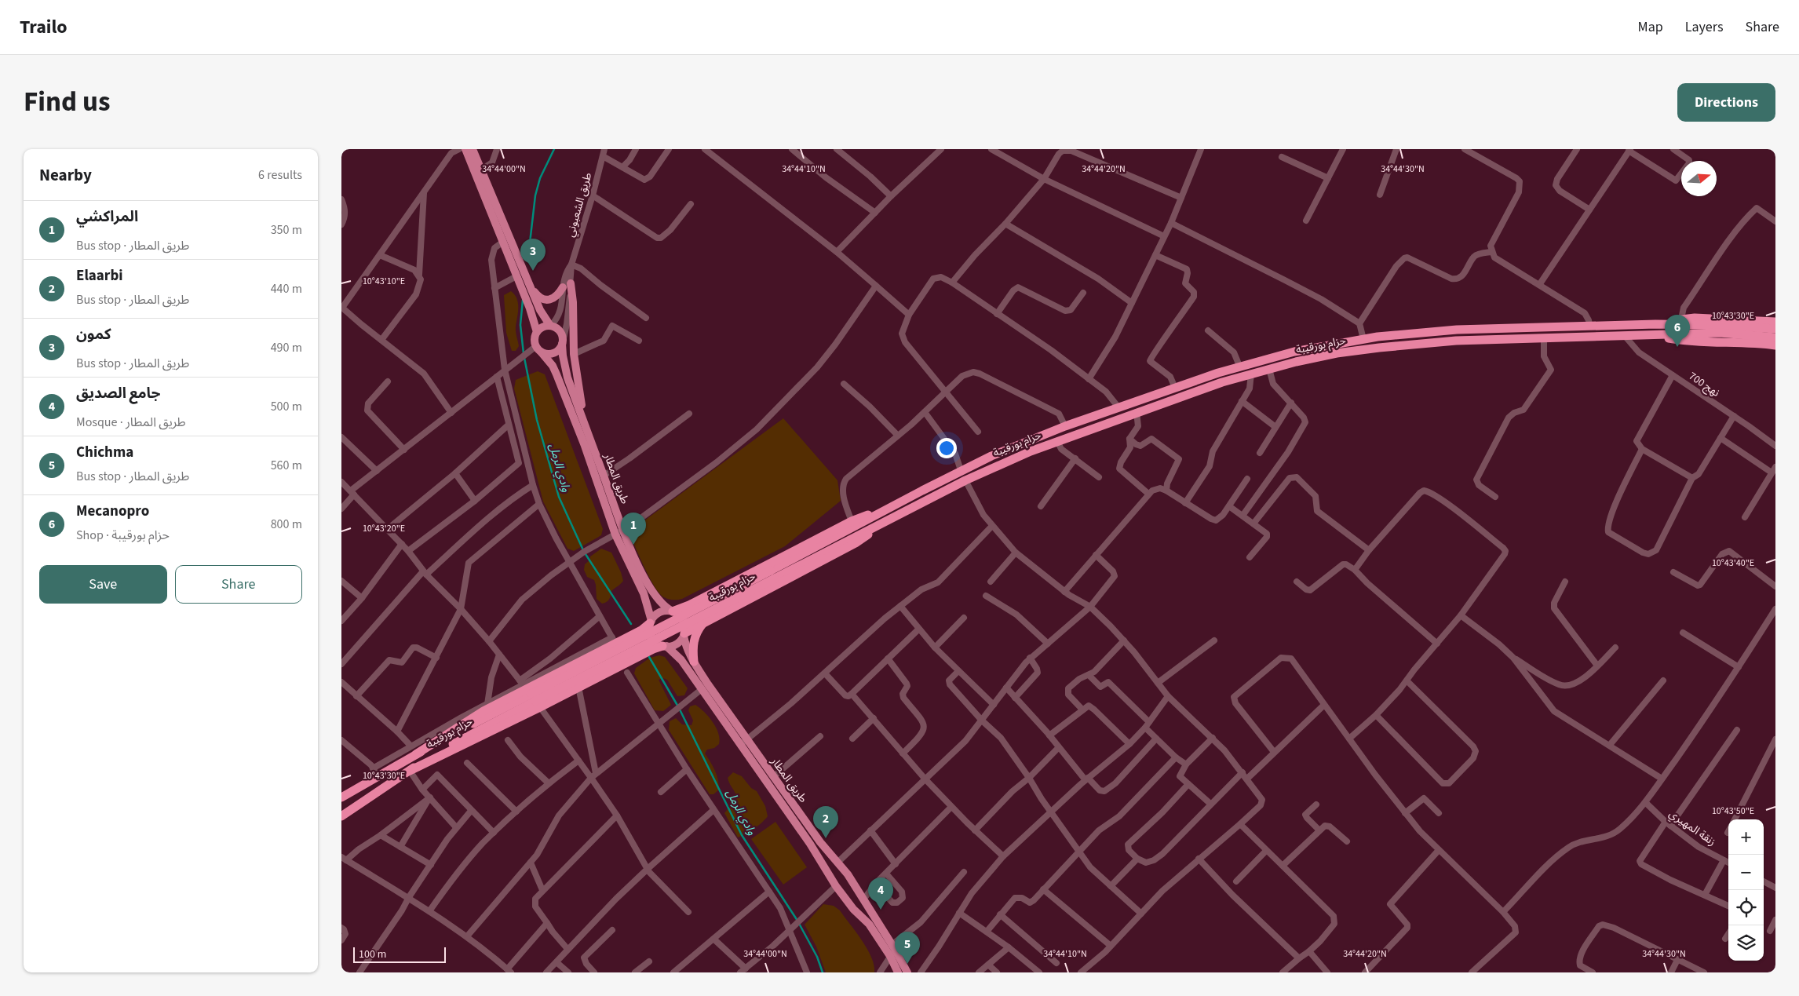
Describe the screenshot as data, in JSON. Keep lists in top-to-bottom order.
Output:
{
  "streets": {
    "highway": ["حزام بورقيبة"],
    "main road": ["طريق المطار"],
    "street": ["طريق الشعبوني", "نهج 700", "زنقة المهيري"]
  },
  "crossings": [
    ["طريق الشعبوني", "طريق المطار"],
    ["حزام بورقيبة", "نهج 700"]
  ],
  "water": ["وادي الرمل"],
  "scale_bar": "100 m",
  "north": "right",
  "page": {
    "header": "Trailo",
    "nav": ["Map", "Layers", "Share"],
    "title": "Find us",
    "buttons": [
      "Directions",
      ["Save", "Share"]
    ],
    "heading": ["Nearby", "6 results"],
    "list": [
      {
        "mark": "1",
        "name": "المراكشي",
        "note": "Bus stop · طريق المطار",
        "value": "350 m"
      },
      {
        "mark": "2",
        "name": "Elaarbi",
        "note": "Bus stop · طريق المطار",
        "value": "440 m"
      },
      {
        "mark": "3",
        "name": "كمون",
        "note": "Bus stop · طريق المطار",
        "value": "490 m"
      },
      {
        "mark": "4",
        "name": "جامع الصديق",
        "note": "Mosque · طريق المطار",
        "value": "500 m"
      },
      {
        "mark": "5",
        "name": "Chichma",
        "note": "Bus stop · طريق المطار",
        "value": "560 m"
      },
      {
        "mark": "6",
        "name": "Mecanopro",
        "note": "Shop · حزام بورقيبة",
        "value": "800 m"
      }
    ],
    "pins": [
      "3",
      "6",
      "1",
      "2",
      "4",
      "5"
    ],
    "map_buttons": ["+", "−"],
    "scale": "100 m"
  },
  "coordinates": [
    "34°44'00\"N",
    "34°44'10\"N",
    "34°44'20\"N",
    "34°44'30\"N",
    "10°43'10\"E",
    "10°43'30\"E",
    "10°43'20\"E",
    "10°43'40\"E",
    "10°43'50\"E"
  ]
}
